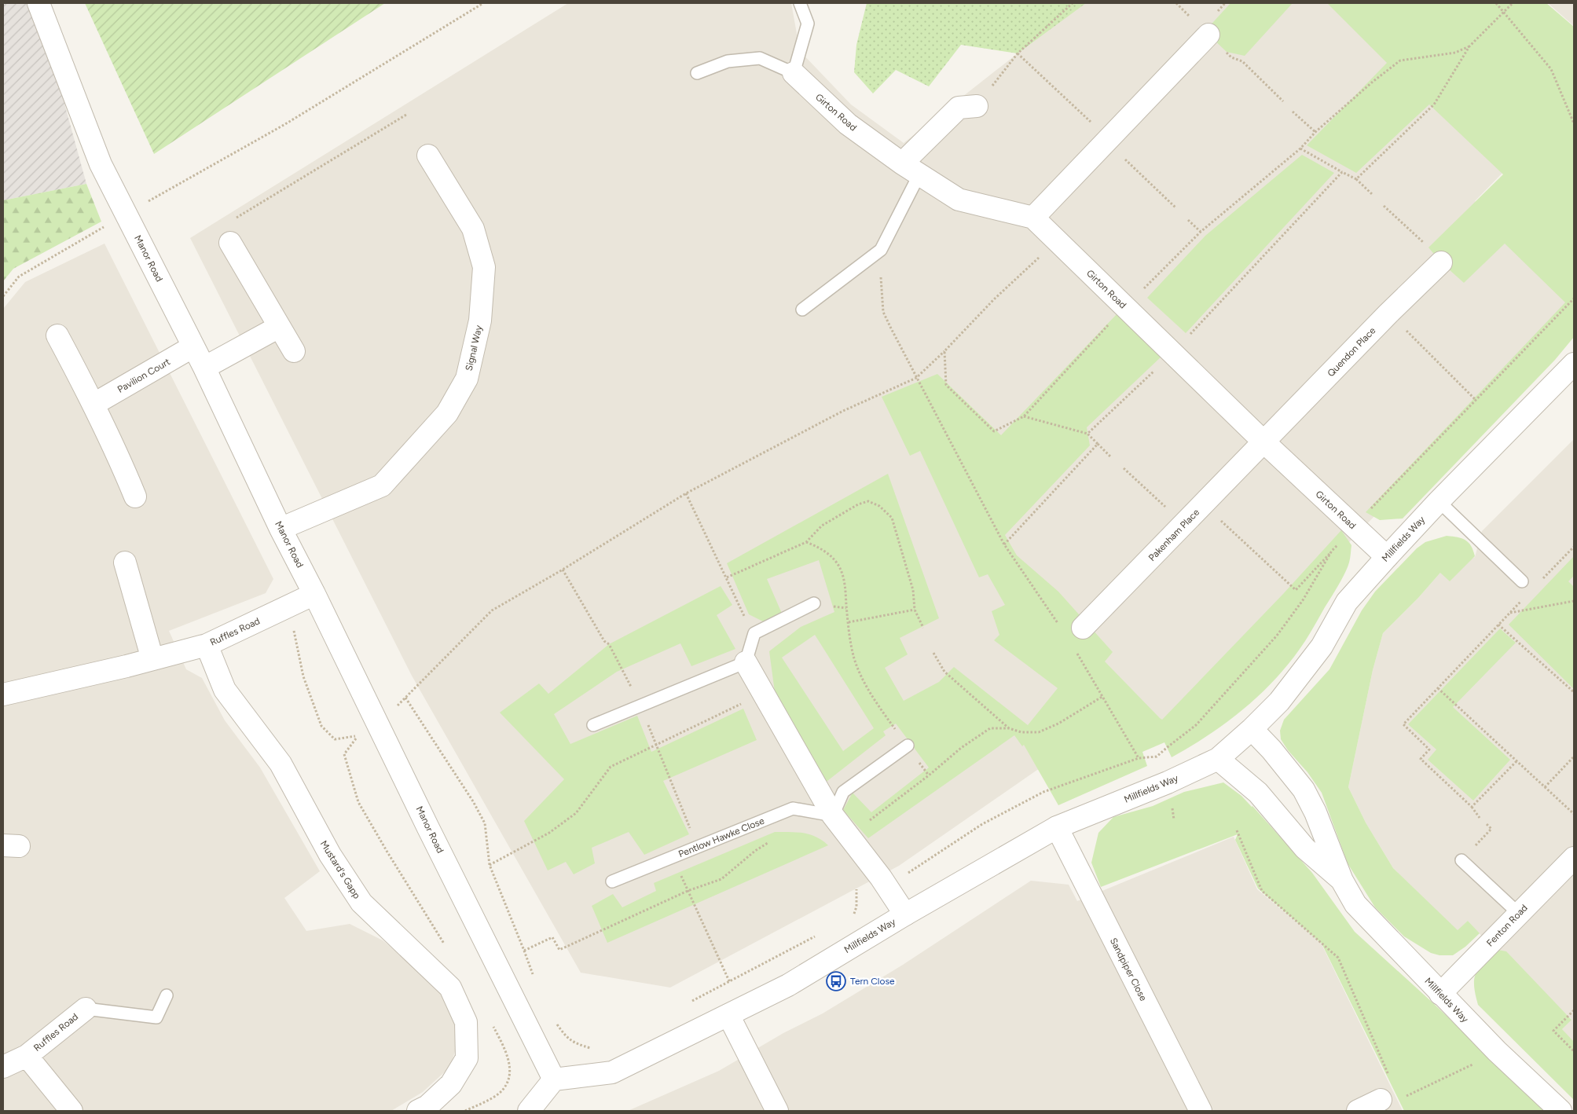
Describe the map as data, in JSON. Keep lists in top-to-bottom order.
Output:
{
  "streets": {
    "street": [
      "Girton Road",
      "Manor Road",
      "Signal Way",
      "Quendon Place",
      "Pavilion Court",
      "Pakenham Place",
      "Millfields Way",
      "Ruffles Road",
      "Mustard's Gapp",
      "Fenton Road",
      "Sandpiper Close"
    ],
    "lane": ["Pentlow Hawke Close"]
  },
  "crossings": [
    ["Girton Road", "Quendon Place"],
    ["Girton Road", "Pakenham Place"],
    ["Girton Road", "Millfields Way"],
    ["Manor Road", "Signal Way"],
    ["Manor Road", "Pavilion Court"],
    ["Manor Road", "Millfields Way"],
    ["Manor Road", "Ruffles Road"],
    ["Quendon Place", "Pakenham Place"],
    ["Millfields Way", "Fenton Road"],
    ["Millfields Way", "Sandpiper Close"],
    ["Ruffles Road", "Mustard's Gapp"]
  ],
  "places": {
    "bus stop": ["Tern Close"]
  }
}
